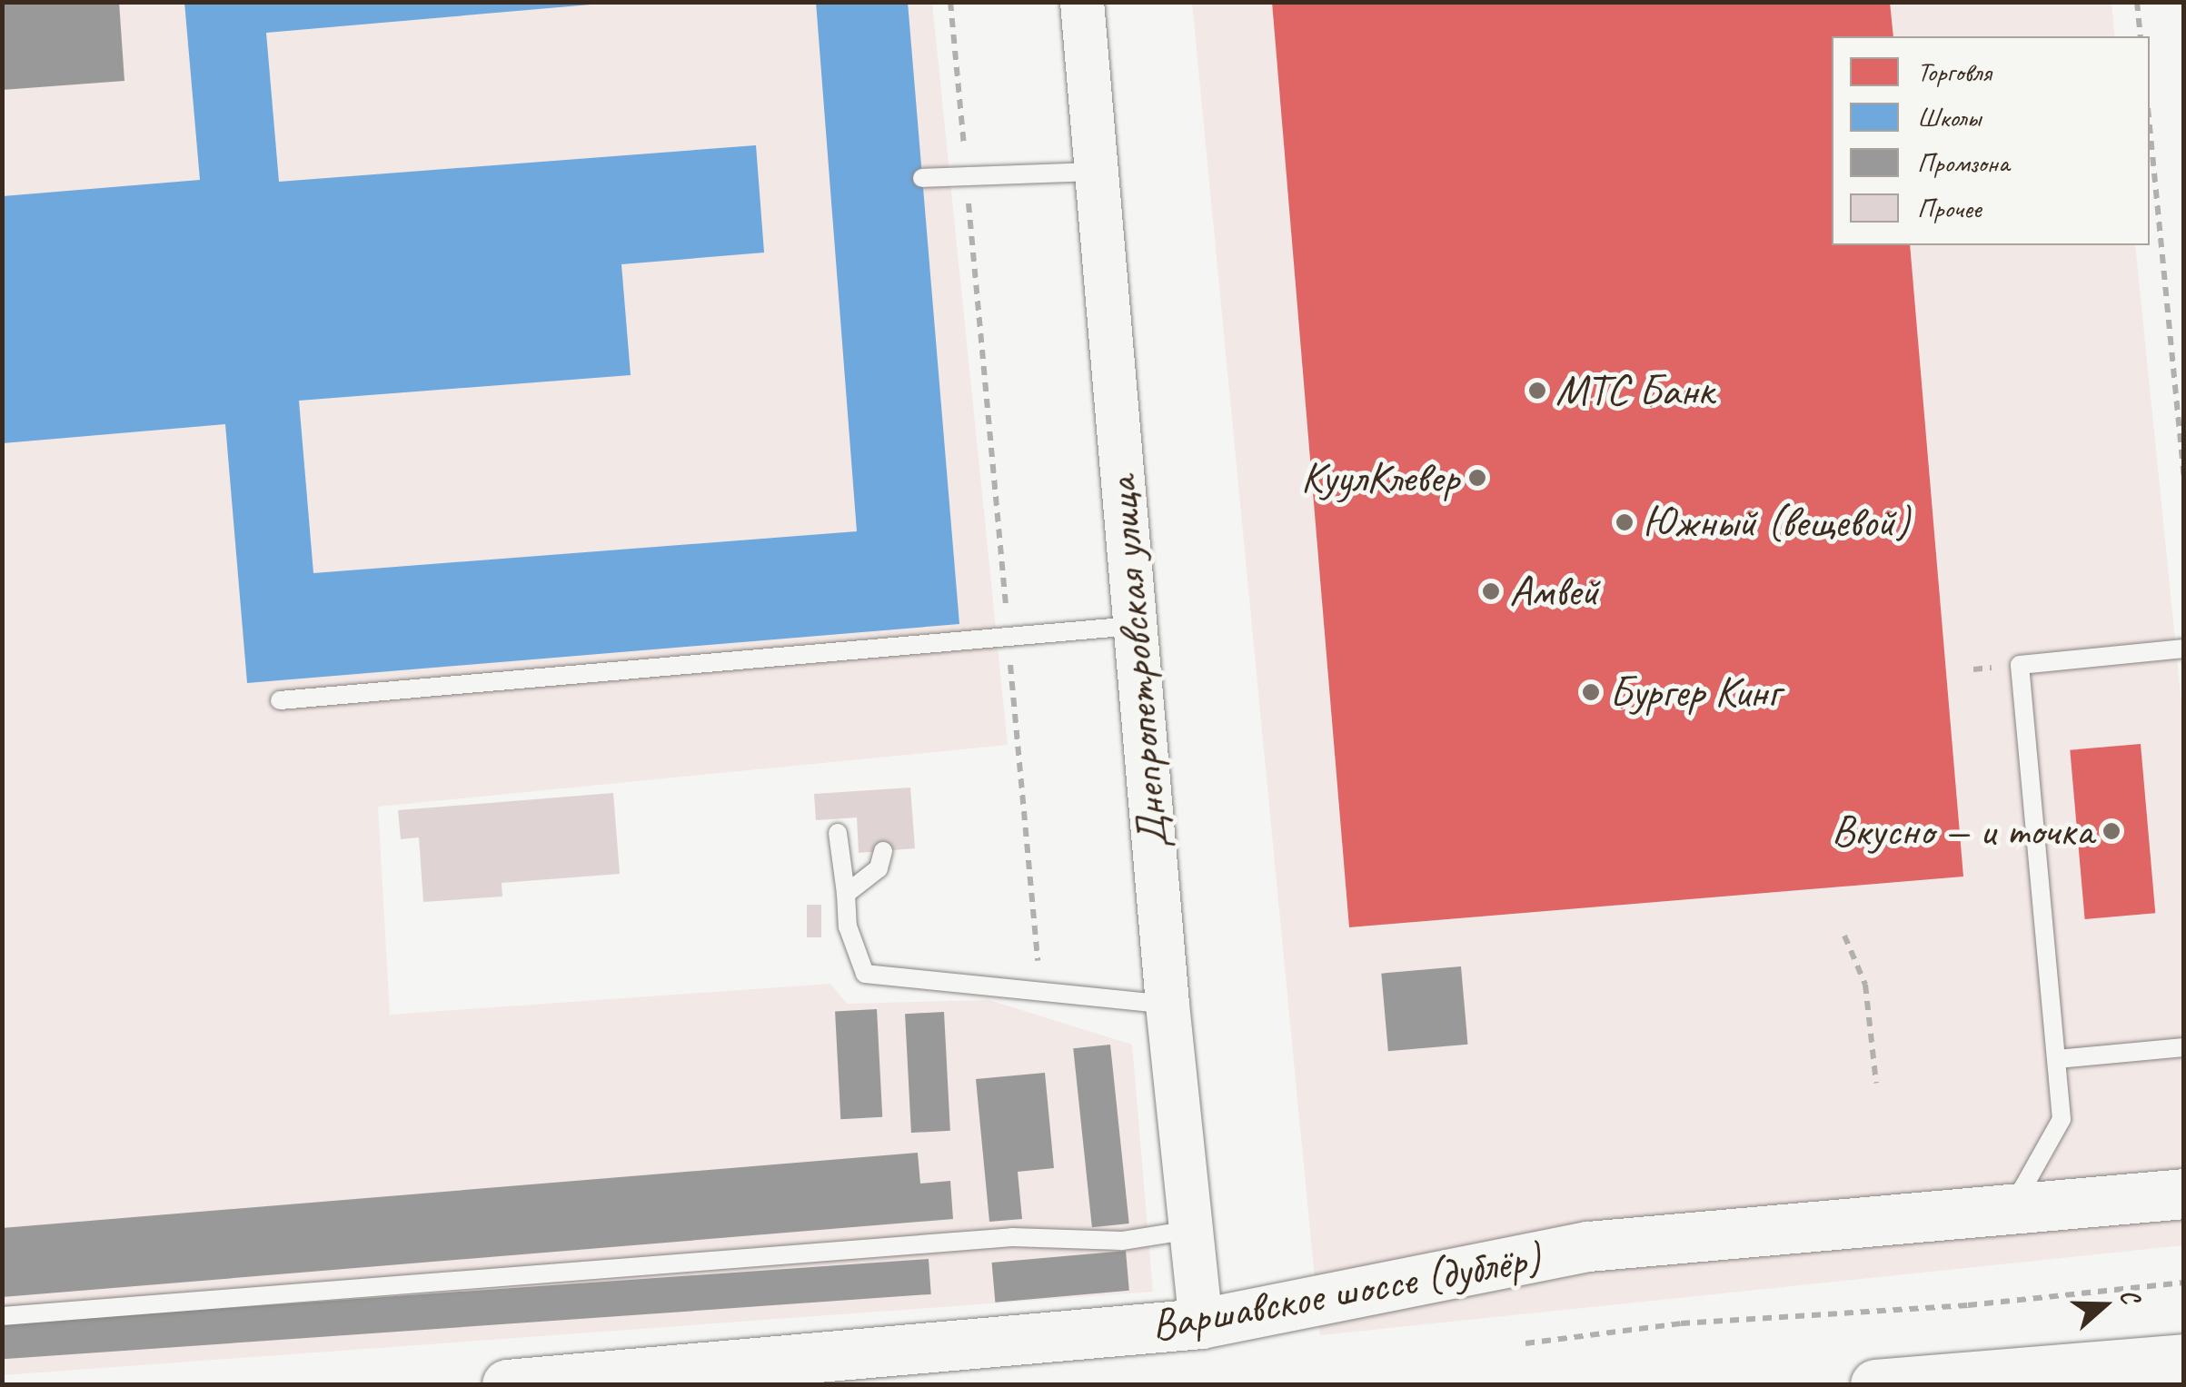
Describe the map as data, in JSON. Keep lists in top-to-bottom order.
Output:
{
  "streets": {
    "main road": ["Варшавское шоссе (дублёр)"],
    "street": ["Днепропетровская улица"]
  },
  "crossings": [
    ["Днепропетровская улица", "Варшавское шоссе (дублёр)"]
  ],
  "places": [
    "МТС Банк",
    "КуулКлевер",
    "Южный (вещевой)",
    "Амвей",
    "Бургер Кинг",
    "Вкусно — и точка"
  ],
  "legend": [
    "Торговля",
    "Школы",
    "Промзона",
    "Прочее"
  ],
  "north": "right"
}
